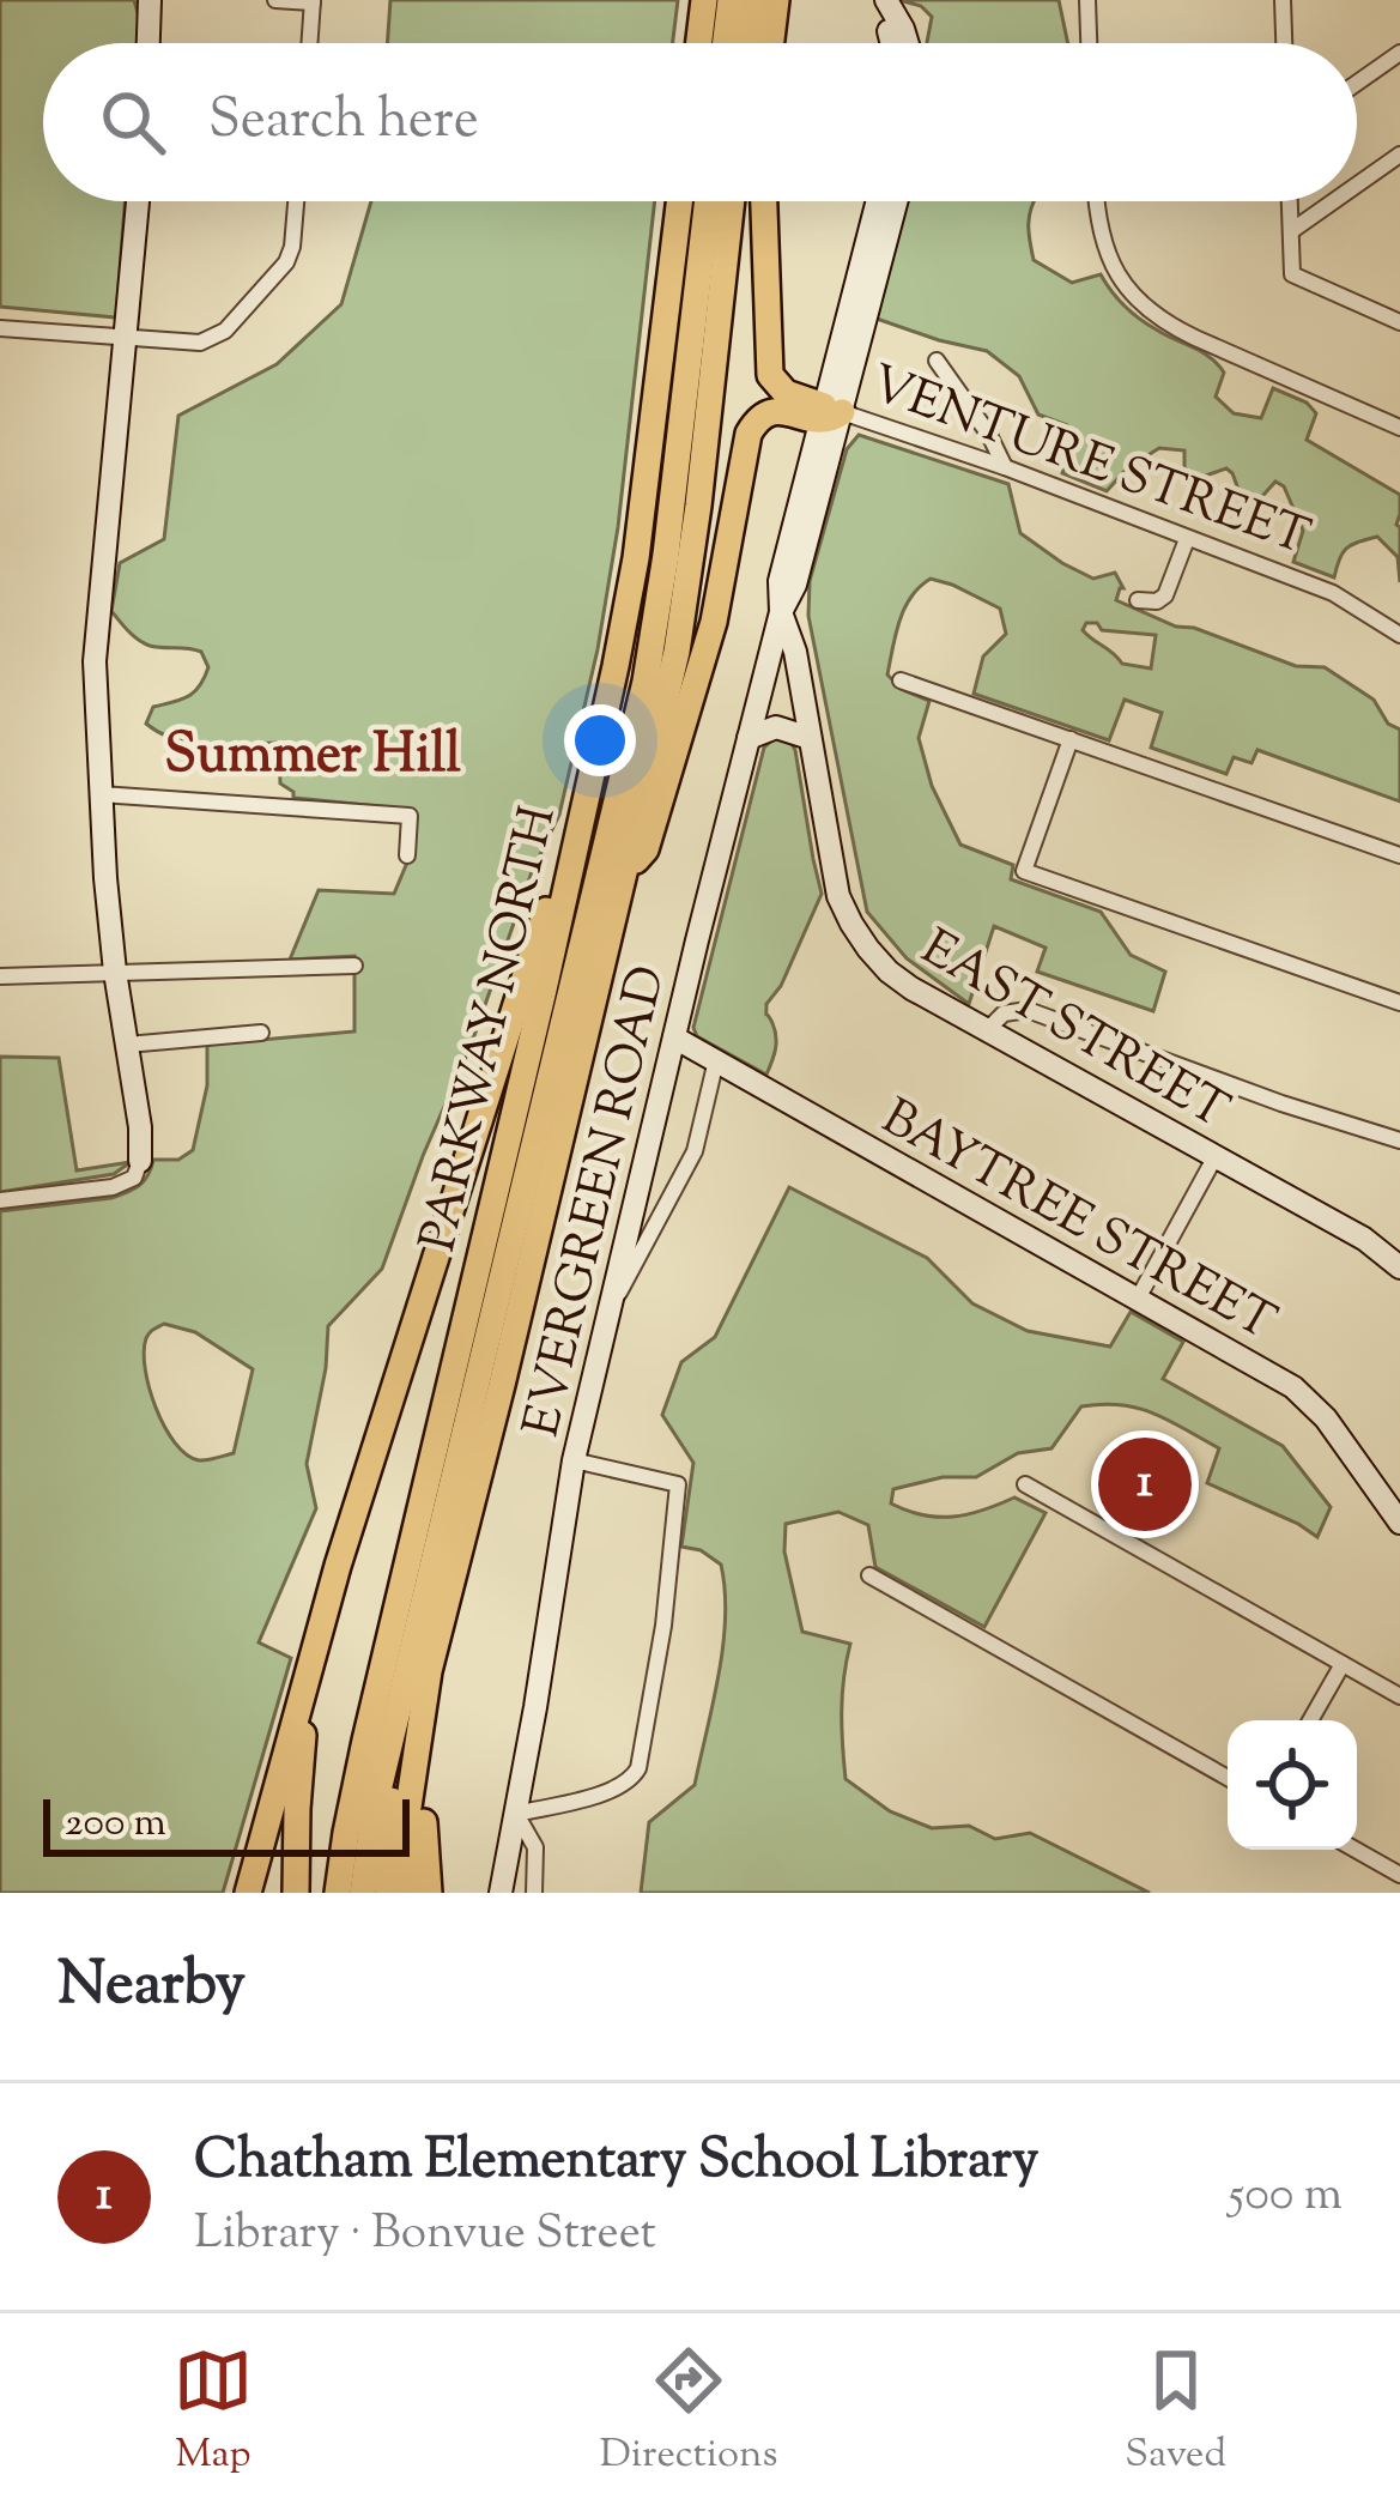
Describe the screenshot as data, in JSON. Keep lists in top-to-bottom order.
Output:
{
  "streets": {
    "highway": ["PARKWAY NORTH"],
    "street": [
      "VENTURE STREET",
      "EAST STREET",
      "EVERGREEN ROAD",
      "BAYTREE STREET"
    ]
  },
  "crossings": [
    ["VENTURE STREET", "EAST STREET"],
    ["EAST STREET", "EVERGREEN ROAD"],
    ["EVERGREEN ROAD", "BAYTREE STREET"]
  ],
  "districts": ["Summer Hill"],
  "scale_bar": "200 m",
  "page": {
    "search": "Search here",
    "pins": "1",
    "scale": "200 m",
    "heading": "Nearby",
    "list": [
      {
        "mark": "1",
        "name": "Chatham Elementary School Library",
        "note": "Library · Bonvue Street",
        "value": "500 m"
      }
    ],
    "nav": ["Map", "Directions", "Saved"]
  }
}
